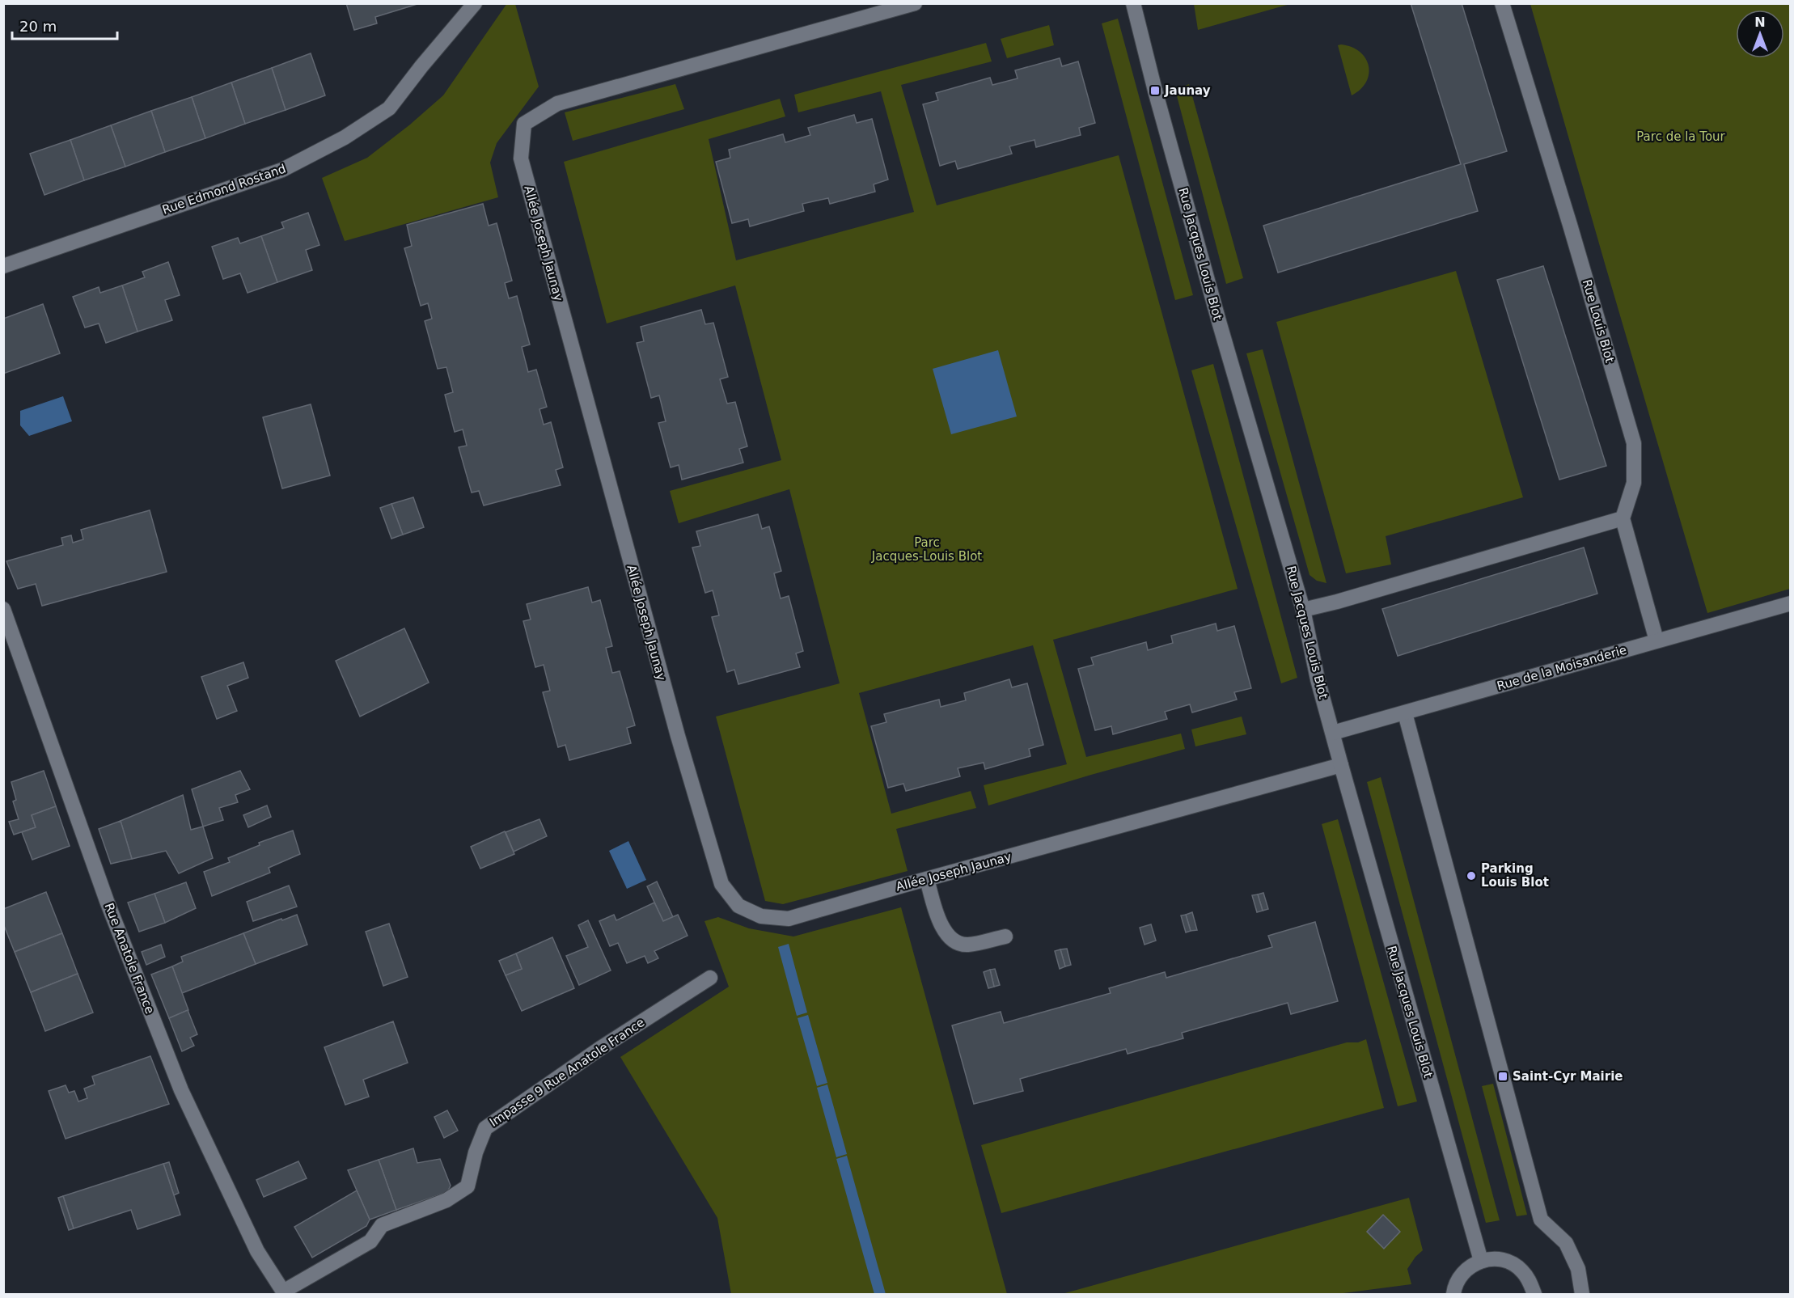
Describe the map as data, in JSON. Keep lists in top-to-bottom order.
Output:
{
  "streets": {
    "street": [
      "Rue Edmond Rostand",
      "Allée Joseph Jaunay",
      "Rue Jacques Louis Blot",
      "Rue Louis Blot",
      "Rue de la Moisanderie",
      "Rue Anatole France",
      "Impasse 9 Rue Anatole France"
    ]
  },
  "crossings": [
    ["Allée Joseph Jaunay", "Rue Jacques Louis Blot"],
    ["Rue Jacques Louis Blot", "Rue de la Moisanderie"],
    ["Rue Anatole France", "Impasse 9 Rue Anatole France"]
  ],
  "parks": ["Parc de la Tour", "Parc Jacques-Louis Blot"],
  "places": {
    "transit": ["Jaunay", "Saint-Cyr Mairie"],
    "other": ["Parking Louis Blot"]
  },
  "scale_bar": "20 m",
  "north": "top"
}
